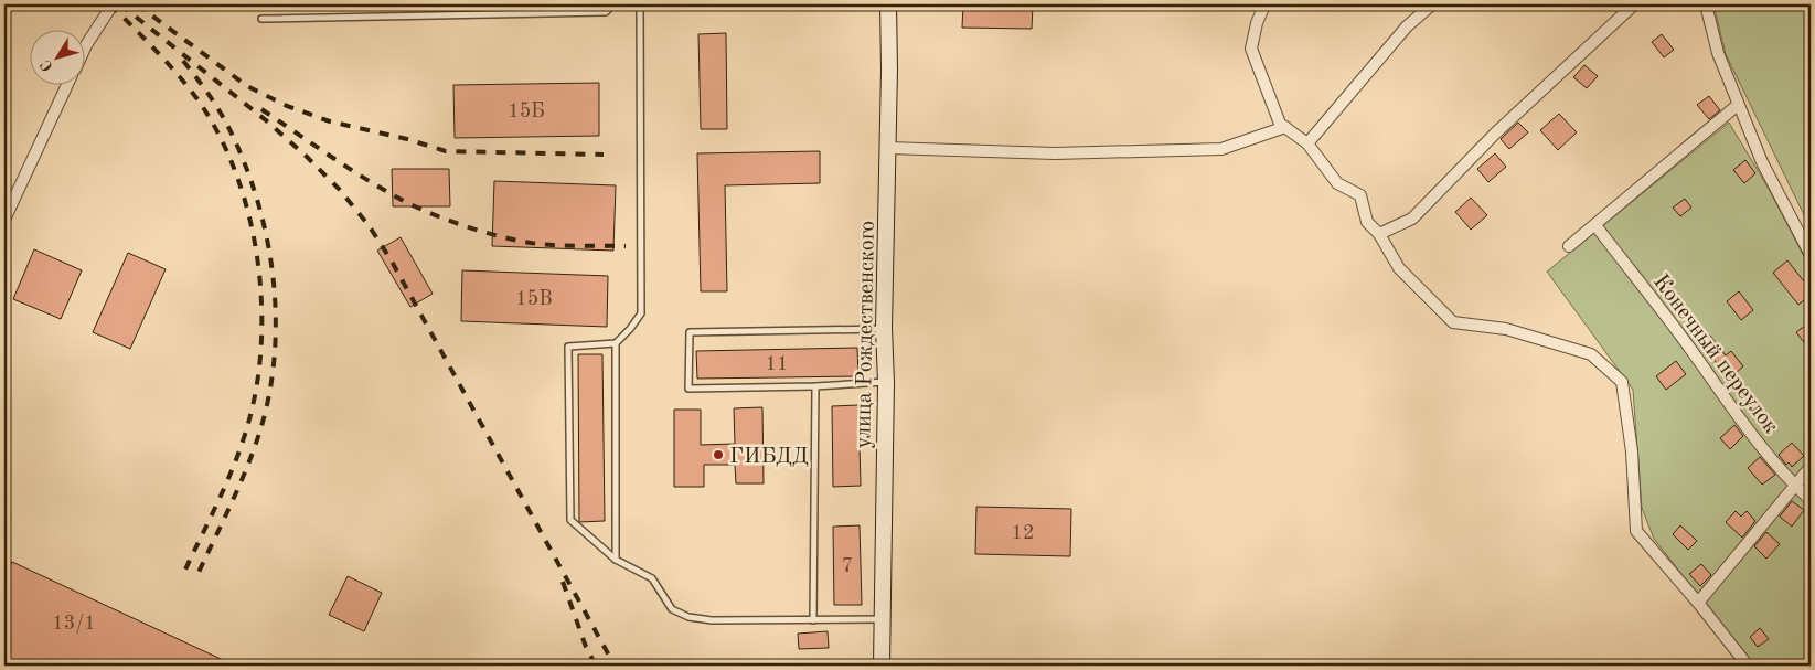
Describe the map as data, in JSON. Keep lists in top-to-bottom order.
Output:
{
  "streets": {
    "main road": ["улица Рождественского"],
    "street": ["Конечный переулок"]
  },
  "places": ["ГИБДД"],
  "house_numbers": [
    "15Б",
    "15В",
    "11",
    "12",
    "7",
    "13/1"
  ],
  "north": "bottom left"
}
